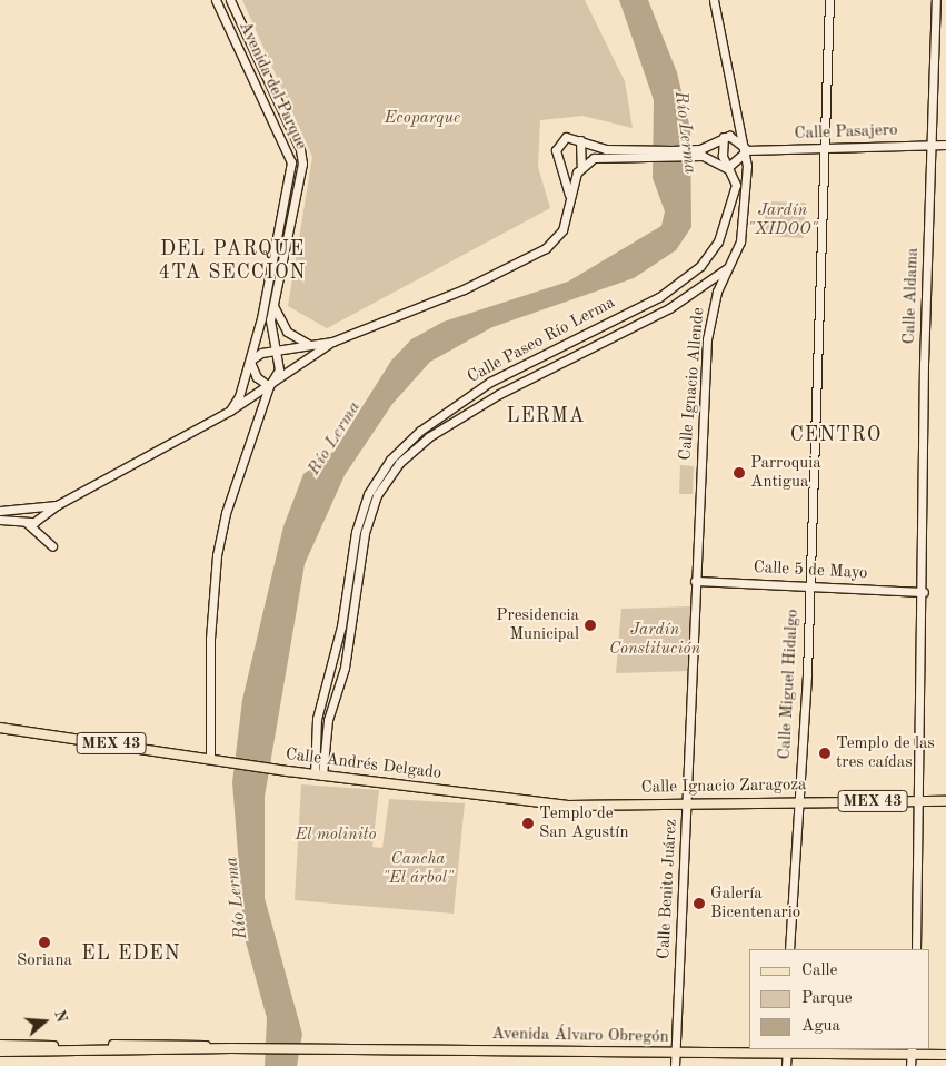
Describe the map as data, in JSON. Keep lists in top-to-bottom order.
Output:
{
  "streets": {
    "main road": [
      "MEX 43",
      "Calle Andrés Delgado",
      "Calle Ignacio Zaragoza",
      "Avenida Álvaro Obregón"
    ],
    "street": [
      "Avenida del Parque",
      "Calle Pasajero",
      "Calle Aldama",
      "Calle Paseo Río Lerma",
      "Calle Ignacio Allende",
      "Calle 5 de Mayo",
      "Calle Miguel Hidalgo",
      "Calle Benito Juárez"
    ]
  },
  "crossings": [
    ["Avenida del Parque", "MEX 43"],
    ["Avenida del Parque", "Calle Andrés Delgado"],
    ["Calle Pasajero", "Calle Aldama"],
    ["Calle Pasajero", "Calle Ignacio Allende"],
    ["Calle Pasajero", "Calle Miguel Hidalgo"],
    ["Calle Aldama", "Calle 5 de Mayo"],
    ["Calle Aldama", "Calle Ignacio Zaragoza"],
    ["Calle Paseo Río Lerma", "Calle Ignacio Allende"],
    ["Calle Paseo Río Lerma", "Calle Andrés Delgado"],
    ["Calle Ignacio Allende", "Calle 5 de Mayo"],
    ["Calle Ignacio Allende", "Calle Benito Juárez"],
    ["Calle 5 de Mayo", "Calle Miguel Hidalgo"],
    ["Calle 5 de Mayo", "Calle Benito Juárez"],
    ["Calle Miguel Hidalgo", "Calle Ignacio Zaragoza"],
    ["MEX 43", "Calle Andrés Delgado"],
    ["Calle Andrés Delgado", "Calle Ignacio Zaragoza"],
    ["Calle Ignacio Zaragoza", "Calle Benito Juárez"],
    ["Calle Benito Juárez", "Avenida Álvaro Obregón"]
  ],
  "districts": [
    "DEL PARQUE 4TA SECCION",
    "LERMA",
    "CENTRO",
    "EL EDEN"
  ],
  "water": ["Río Lerma"],
  "parks": [
    "Ecoparque",
    "Jardín \"XIDOO\"",
    "Jardín Constitución",
    "El molinito",
    "Cancha \"El árbol\""
  ],
  "places": [
    "Parroquia Antigua",
    "Presidencia Municipal",
    "Templo de las tres caídas",
    "Templo de San Agustín",
    "Galería Bicentenario",
    "Soriana"
  ],
  "legend": ["Calle", "Parque", "Agua"],
  "north": "right"
}
